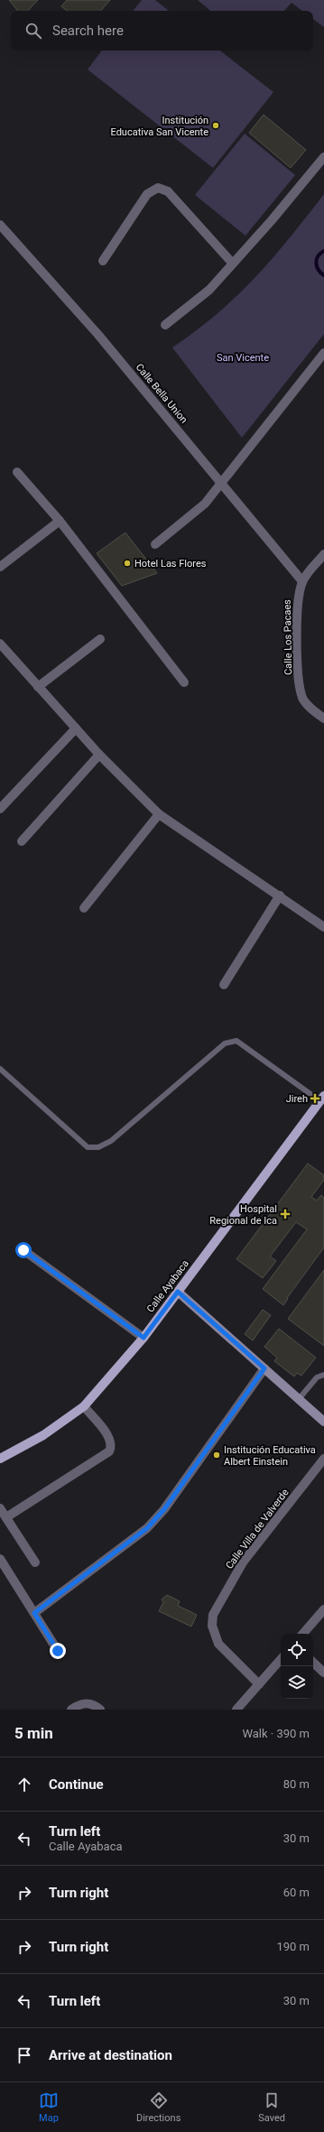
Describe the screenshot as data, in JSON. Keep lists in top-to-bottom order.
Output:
{
  "streets": {
    "main road": ["Calle Ayabaca"],
    "street": ["Calle Bella Union", "Calle Los Pacaes", "Calle Villa de Valverde"]
  },
  "crossings": [
    ["Calle Bella Union", "Calle Los Pacaes"]
  ],
  "parks": ["San Vicente"],
  "places": {
    "other": ["Institución Educativa San Vicente", "Hotel Las Flores", "Institución Educativa Albert Einstein"],
    "health": ["Jireh", "Hospital Regional de Ica"]
  },
  "page": {
    "search": "Search here",
    "heading": ["5 min", "Walk · 390 m"],
    "list": [
      ["Continue", "80 m"],
      ["Turn left", "Calle Ayabaca", "30 m"],
      ["Turn right", "60 m"],
      ["Turn right", "190 m"],
      ["Turn left", "30 m"],
      "Arrive at destination"
    ],
    "nav": ["Map", "Directions", "Saved"]
  }
}
